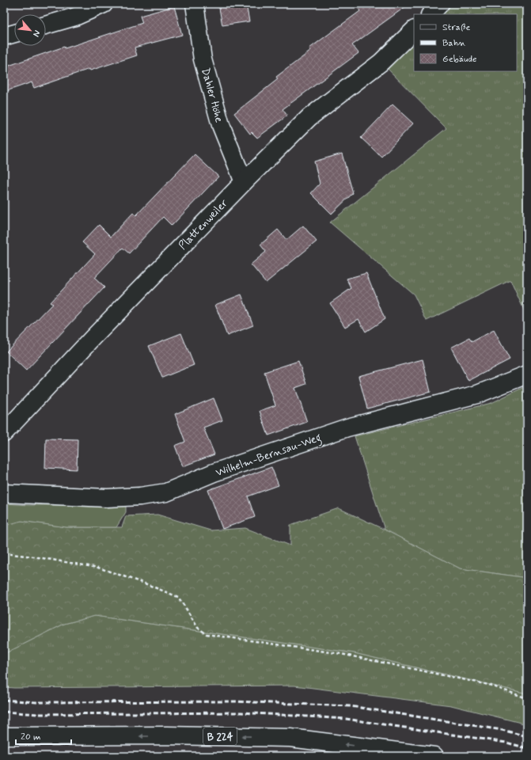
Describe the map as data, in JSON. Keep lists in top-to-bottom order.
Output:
{
  "streets": {
    "street": [
      "Dahler Höhe",
      "Plattenweiler",
      "Wilhelm-Bernsau-Weg",
      "B 224"
    ]
  },
  "crossings": [
    ["Dahler Höhe", "Plattenweiler"]
  ],
  "legend": ["Straße", "Bahn", "Gebäude"],
  "scale_bar": "20 m",
  "north": "bottom right"
}
